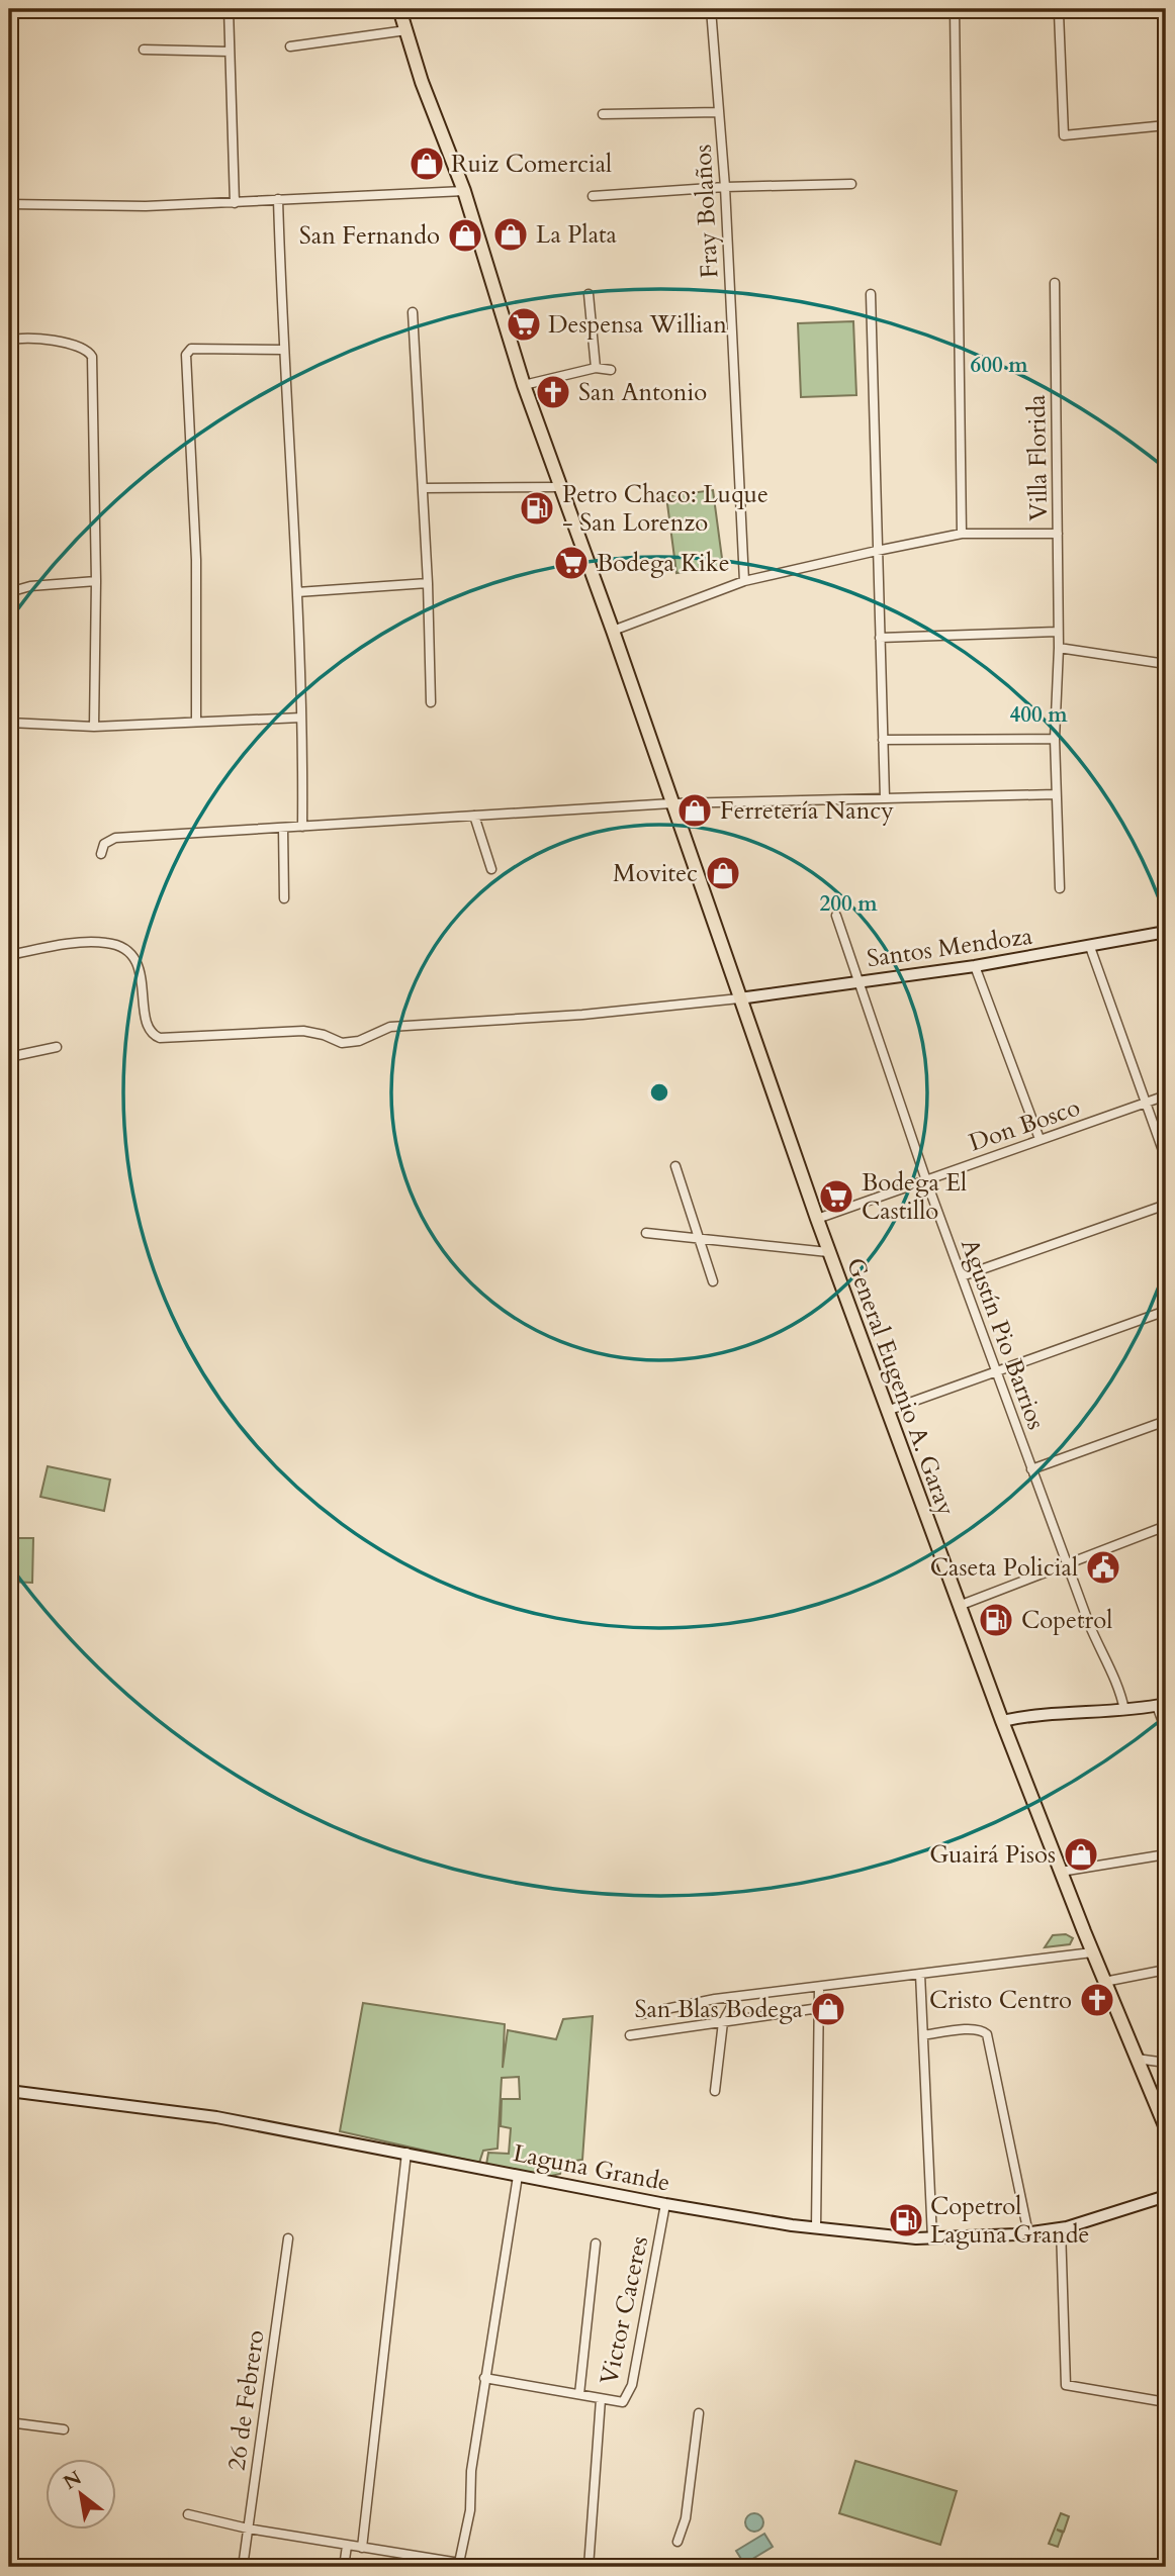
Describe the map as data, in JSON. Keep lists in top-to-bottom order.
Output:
{
  "streets": {
    "main road": ["Santos Mendoza", "General Eugenio A. Garay", "Laguna Grande"],
    "street": [
      "Fray Bolaños",
      "Villa Florida",
      "Don Bosco",
      "Agustín Pio Barrios",
      "Victor Caceres",
      "26 de Febrero"
    ]
  },
  "crossings": [
    ["Santos Mendoza", "Agustín Pio Barrios"],
    ["Santos Mendoza", "General Eugenio A. Garay"],
    ["Don Bosco", "Agustín Pio Barrios"],
    ["Don Bosco", "General Eugenio A. Garay"],
    ["Laguna Grande", "Victor Caceres"]
  ],
  "places": {
    "shop": [
      "Ruiz Comercial",
      "La Plata",
      "San Fernando",
      "Ferretería Nancy",
      "Movitec",
      "Guairá Pisos",
      "San Blas Bodega"
    ],
    "supermarket": ["Despensa Willian", "Bodega Kike", "Bodega El Castillo"],
    "church": ["San Antonio", "Cristo Centro"],
    "fuel station": ["Petro Chaco: Luque - San Lorenzo", "Copetrol", "Copetrol Laguna Grande"],
    "public building": ["Caseta Policial"]
  },
  "north": "top left",
  "rings": ["600 m", "400 m", "200 m"]
}
